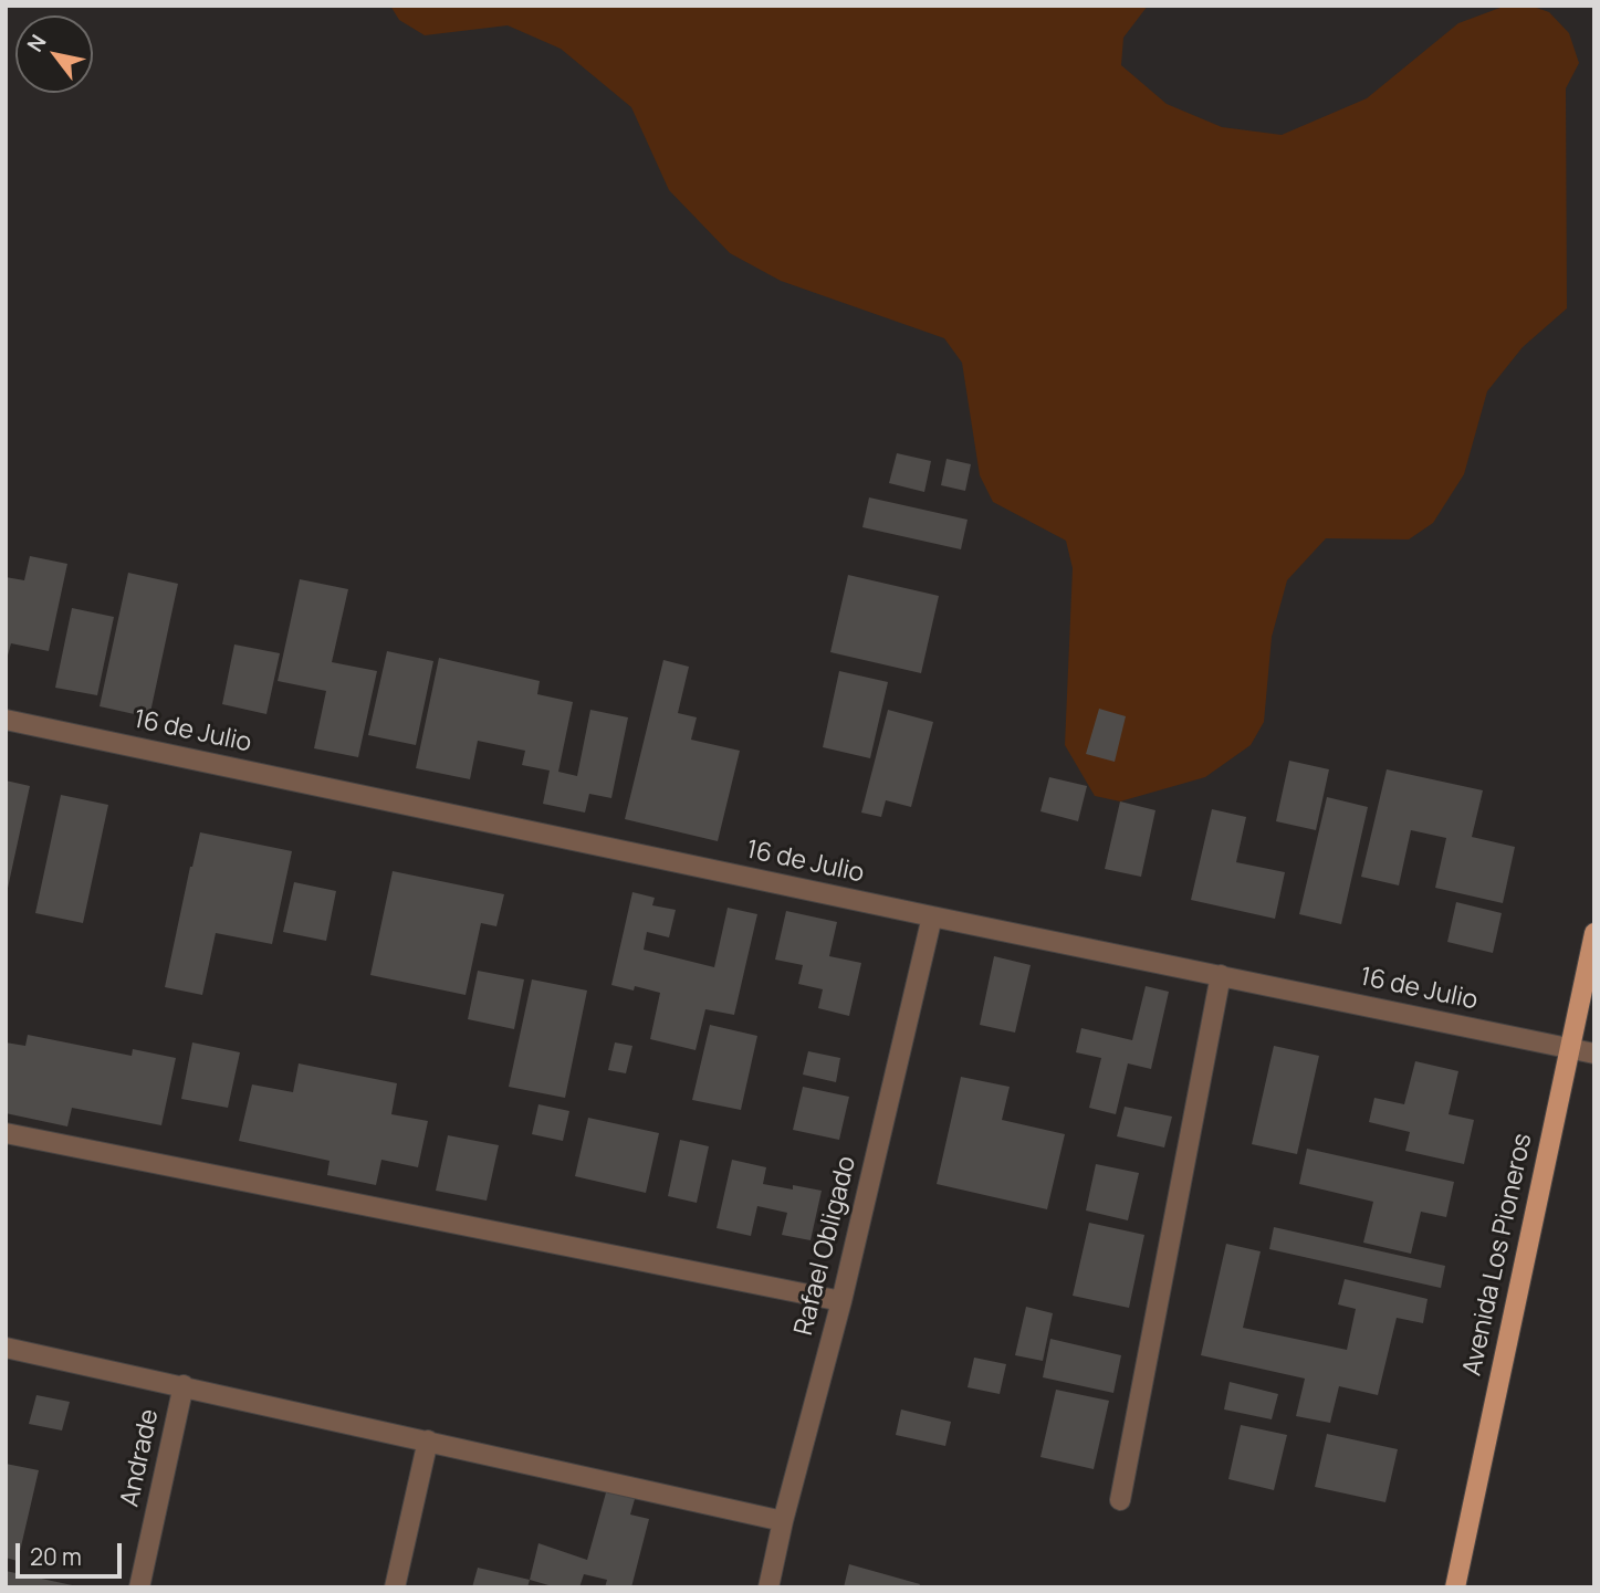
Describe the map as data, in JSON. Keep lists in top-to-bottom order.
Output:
{
  "streets": {
    "main road": ["Avenida Los Pioneros"],
    "street": ["16 de Julio", "Rafael Obligado", "Andrade"]
  },
  "crossings": [
    ["16 de Julio", "Rafael Obligado"],
    ["16 de Julio", "Avenida Los Pioneros"]
  ],
  "scale_bar": "20 m",
  "north": "top left"
}
